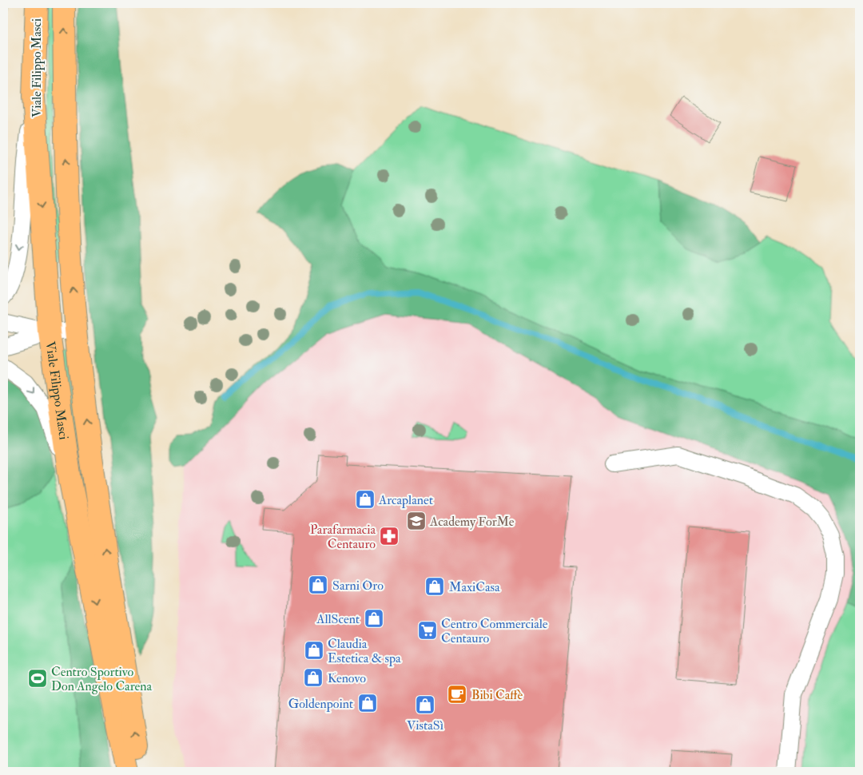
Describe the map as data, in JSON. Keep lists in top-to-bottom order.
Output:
{
  "streets": {
    "main road": ["Viale Filippo Masci"]
  },
  "places": {
    "shop": [
      "Arcaplanet",
      "Sarni Oro",
      "MaxiCasa",
      "AllScent",
      "Claudia Estetica & spa",
      "Kenovo",
      "Goldenpoint",
      "VistaSì"
    ],
    "school or university": ["Academy ForMe"],
    "pharmacy": ["Parafarmacia Centauro"],
    "supermarket": ["Centro Commerciale Centauro"],
    "sports": ["Centro Sportivo Don Angelo Carena"],
    "cafe": ["Bibi Caffè"]
  }
}
